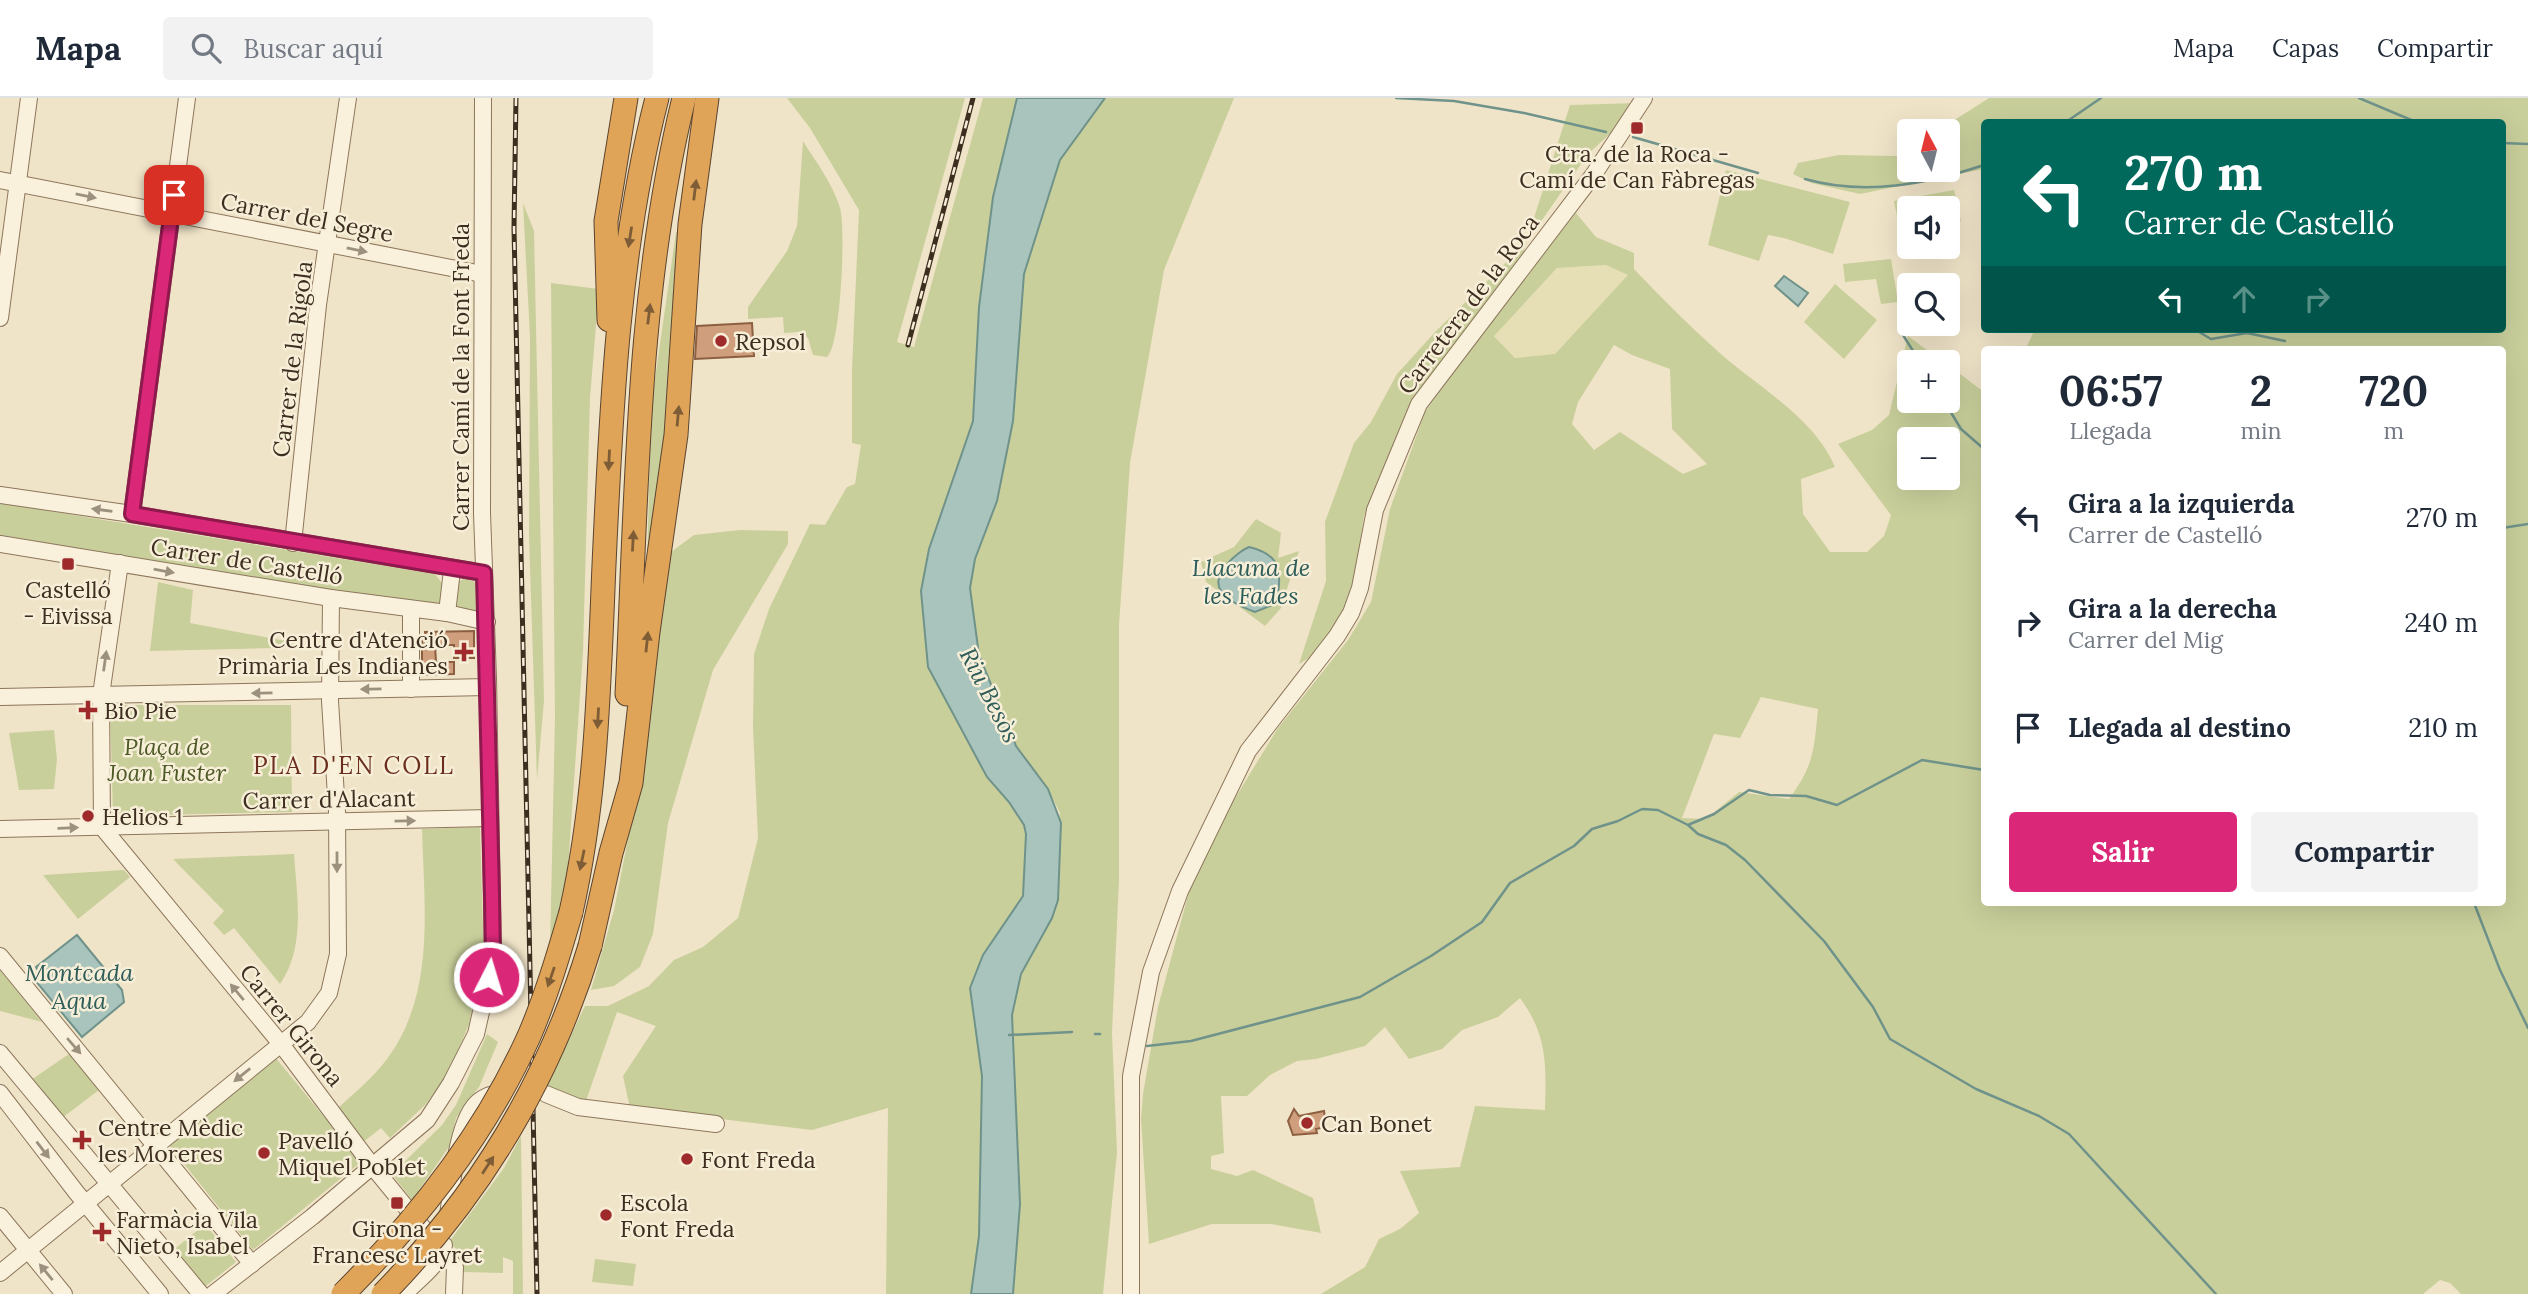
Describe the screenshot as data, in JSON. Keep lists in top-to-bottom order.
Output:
{
  "streets": {
    "street": [
      "Carrer del Segre",
      "Carretera de la Roca",
      "Carrer de la Rigola",
      "Carrer Camí de la Font Freda",
      "Carrer de Castelló",
      "Carrer d'Alacant",
      "Carrer Girona"
    ]
  },
  "crossings": [
    ["Carrer del Segre", "Carrer de la Rigola"],
    ["Carrer del Segre", "Carrer Camí de la Font Freda"],
    ["Carrer de la Rigola", "Carrer de Castelló"],
    ["Carrer Camí de la Font Freda", "Carrer de Castelló"],
    ["Carrer Camí de la Font Freda", "Carrer d'Alacant"],
    ["Carrer Camí de la Font Freda", "Carrer Girona"],
    ["Carrer d'Alacant", "Carrer Girona"]
  ],
  "one_way": ["Carrer del Segre", "Carrer Girona"],
  "districts": ["PLA D'EN COLL"],
  "water": ["Llacuna de les Fades", "Riu Besòs", "Montcada Aqua"],
  "parks": ["Plaça de Joan Fuster"],
  "places": {
    "transit": ["Ctra. de la Roca - Camí de Can Fàbregas", "Castelló - Eivissa", "Girona - Francesc Layret"],
    "other": [
      "Repsol",
      "Helios 1",
      "Can Bonet",
      "Pavelló Miquel Poblet",
      "Font Freda",
      "Escola Font Freda"
    ],
    "health": [
      "Centre d'Atenció Primària Les Indianes",
      "Bio Pie",
      "Centre Mèdic les Moreres",
      "Farmàcia Vila Nieto, Isabel"
    ]
  },
  "north": "top",
  "page": {
    "header": "Mapa",
    "search": "Buscar aquí",
    "nav": ["Mapa", "Capas", "Compartir"],
    "map_buttons": ["+", "−"],
    "turn": ["270 m", "Carrer de Castelló"],
    "eta": [
      "06:57",
      "Llegada",
      "2",
      "min",
      "720",
      "m"
    ],
    "list": [
      {
        "name": "Gira a la izquierda",
        "note": "Carrer de Castelló",
        "value": "270 m"
      },
      {
        "name": "Gira a la derecha",
        "note": "Carrer del Mig",
        "value": "240 m"
      },
      {
        "name": "Llegada al destino",
        "value": "210 m"
      }
    ],
    "buttons": ["Salir", "Compartir"]
  }
}
